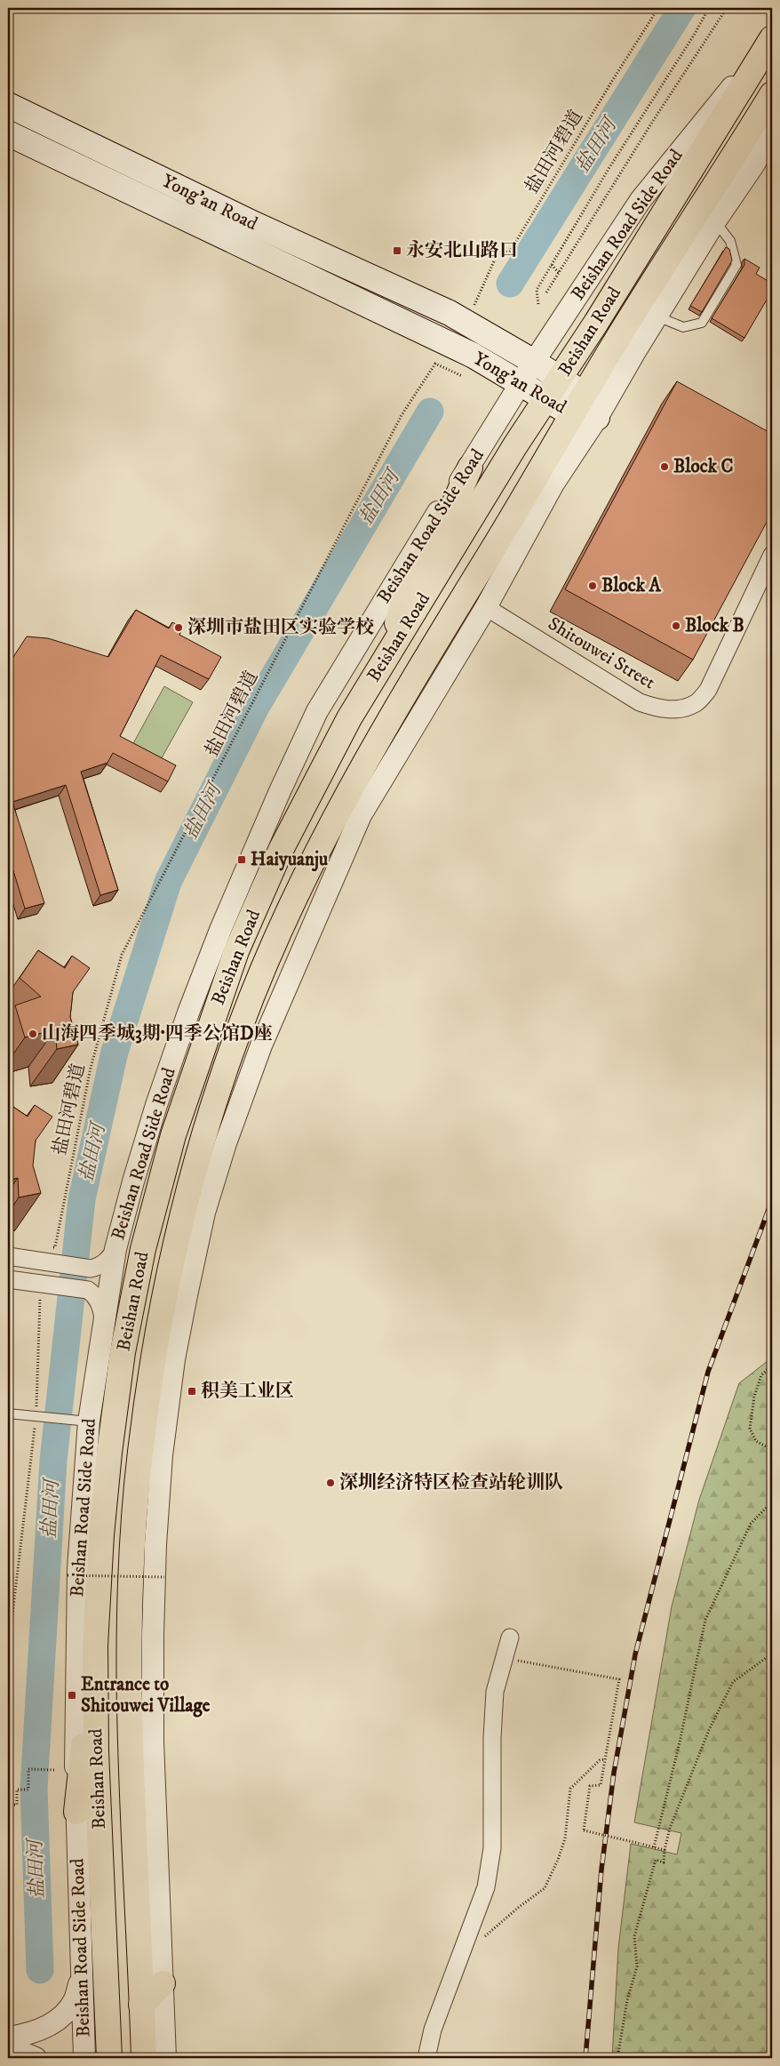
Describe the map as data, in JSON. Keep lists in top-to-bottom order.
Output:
{
  "streets": {
    "main road": ["Yong'an Road", "Beishan Road"],
    "street": ["Beishan Road Side Road", "Shitouwei Street"],
    "path": ["盐田河碧道"]
  },
  "crossings": [
    ["Yong'an Road", "Beishan Road Side Road"],
    ["Yong'an Road", "Beishan Road"],
    ["Beishan Road Side Road", "Beishan Road"]
  ],
  "water": ["盐田河"],
  "places": {
    "transit": [
      "永安北山路口",
      "Haiyuanju",
      "积美工业区",
      "Entrance to Shitouwei Village"
    ],
    "other": [
      "Block C",
      "Block A",
      "Block B",
      "深圳市盐田区实验学校",
      "山海四季城3期·四季公馆D座",
      "深圳经济特区检查站轮训队"
    ]
  }
}
